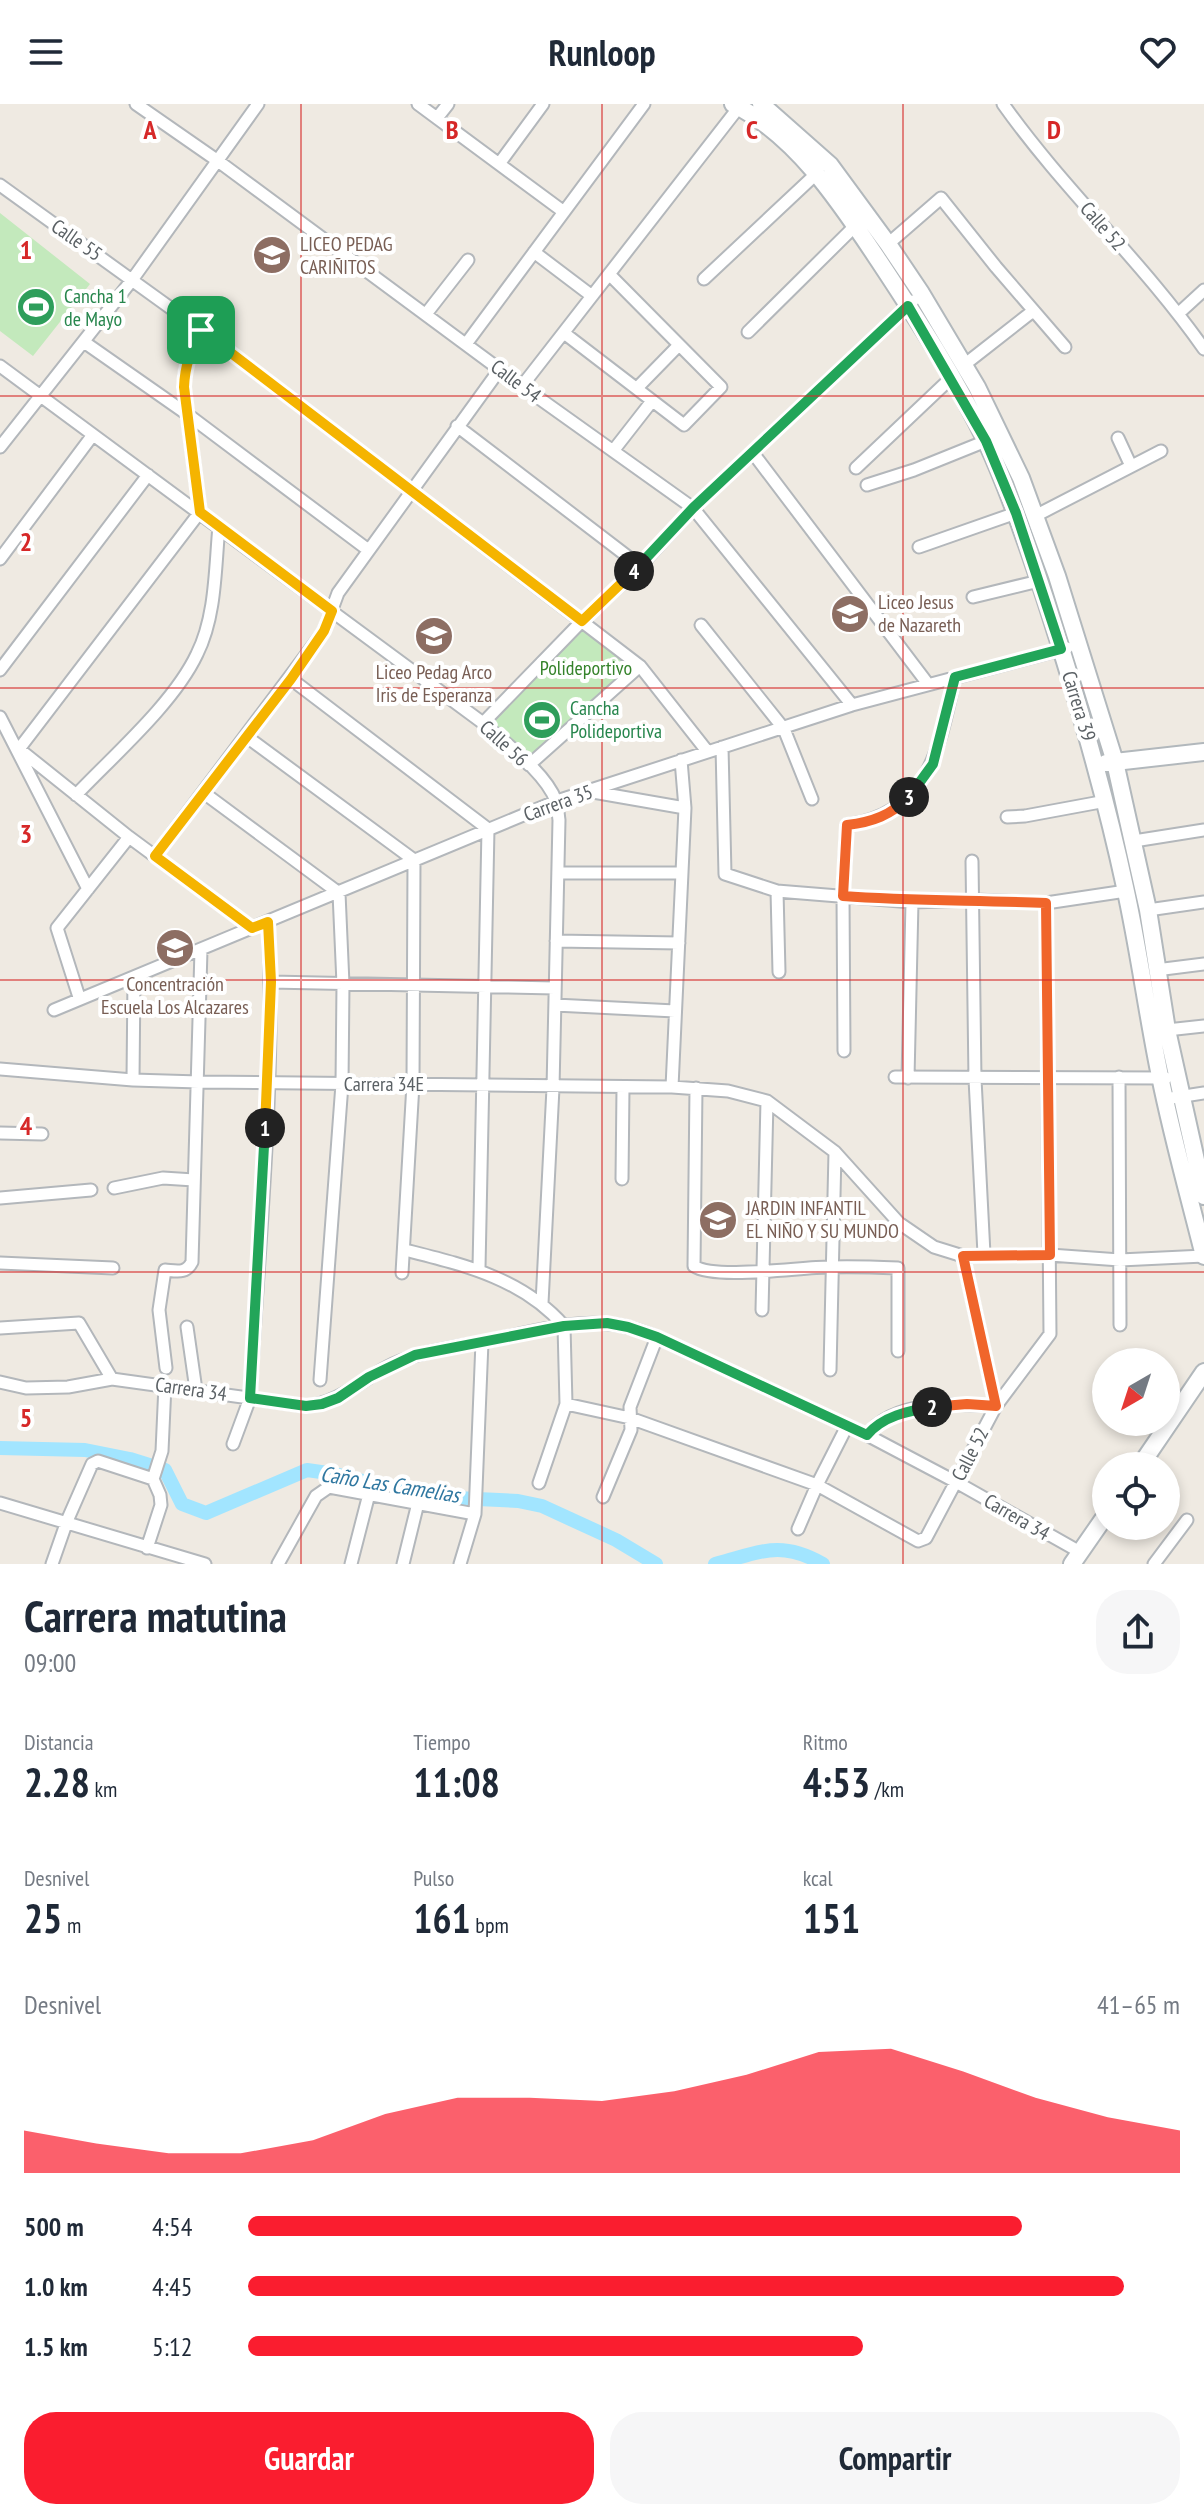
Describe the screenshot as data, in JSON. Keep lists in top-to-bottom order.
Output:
{
  "streets": {
    "main road": ["Carrera 39"],
    "street": [
      "Calle 52",
      "Calle 55",
      "Calle 54",
      "Calle 56",
      "Carrera 35",
      "Carrera 34E",
      "Carrera 34"
    ]
  },
  "crossings": [
    ["Calle 52", "Carrera 34"],
    ["Calle 55", "Carrera 35"],
    ["Calle 54", "Carrera 35"],
    ["Carrera 39", "Carrera 35"],
    ["Calle 56", "Carrera 35"]
  ],
  "water": ["Caño Las Camelias"],
  "parks": ["Polideportivo"],
  "places": {
    "school or university": [
      "LICEO PEDAG CARIÑITOS",
      "Liceo Jesus de Nazareth",
      "Liceo Pedag Arco Iris de Esperanza",
      "Concentración Escuela Los Alcazares",
      "JARDIN INFANTIL EL NIÑO Y SU MUNDO"
    ],
    "sports": ["Cancha 1 de Mayo", "Cancha Polideportiva"]
  },
  "north": "bottom left",
  "page": {
    "header": "Runloop",
    "pins": [
      "4",
      "3",
      "1",
      "2"
    ],
    "heading": ["Carrera matutina", "09:00"],
    "stats": [
      ["Distancia", "2.28 km"],
      ["Tiempo", "11:08"],
      ["Ritmo", "4:53 /km"],
      ["Desnivel", "25 m"],
      ["Pulso", "161 bpm"],
      ["kcal", "151"]
    ],
    "chart": ["Desnivel", "41–65 m"],
    "list": [
      {
        "name": "500 m",
        "note": "4:54"
      },
      {
        "name": "1.0 km",
        "note": "4:45"
      },
      {
        "name": "1.5 km",
        "note": "5:12"
      }
    ],
    "buttons": ["Guardar", "Compartir"]
  },
  "grid": {
    "columns": [
      "A",
      "B",
      "C",
      "D"
    ],
    "rows": [
      "1",
      "2",
      "3",
      "4",
      "5"
    ]
  }
}
